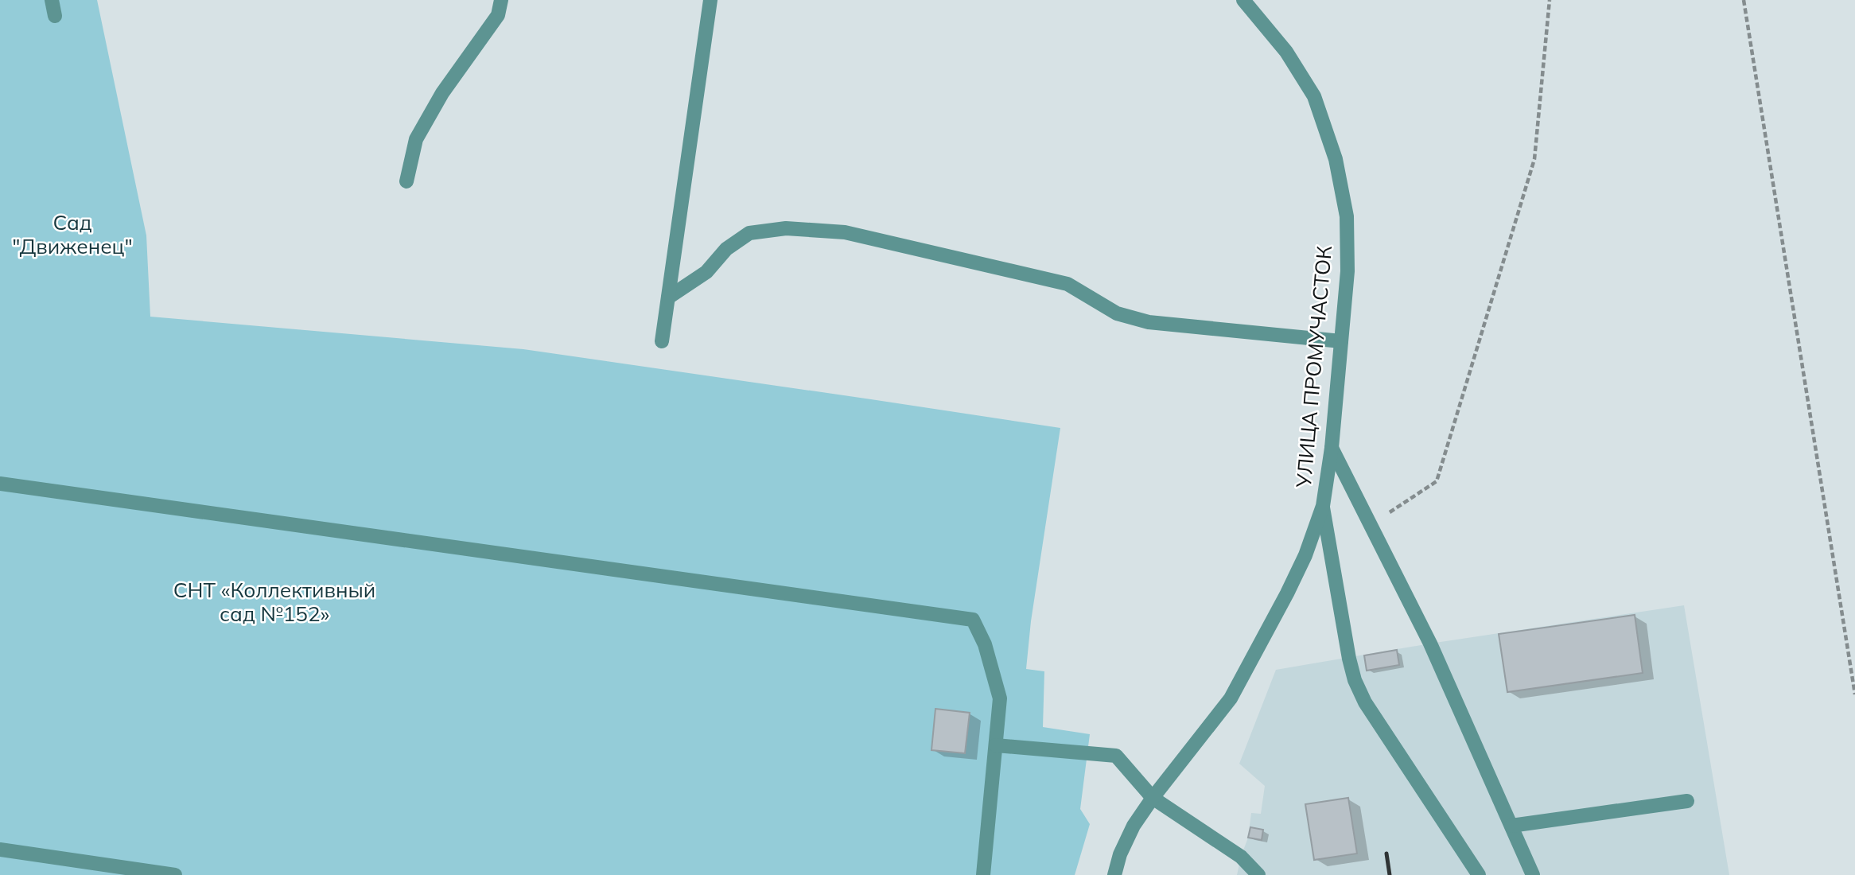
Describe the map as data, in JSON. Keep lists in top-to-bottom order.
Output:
{
  "streets": {
    "street": ["УЛИЦА ПРОМУЧАСТОК"]
  },
  "parks": ["Сад \"Движенец\"", "СНТ «Коллективный сад №152»"]
}
